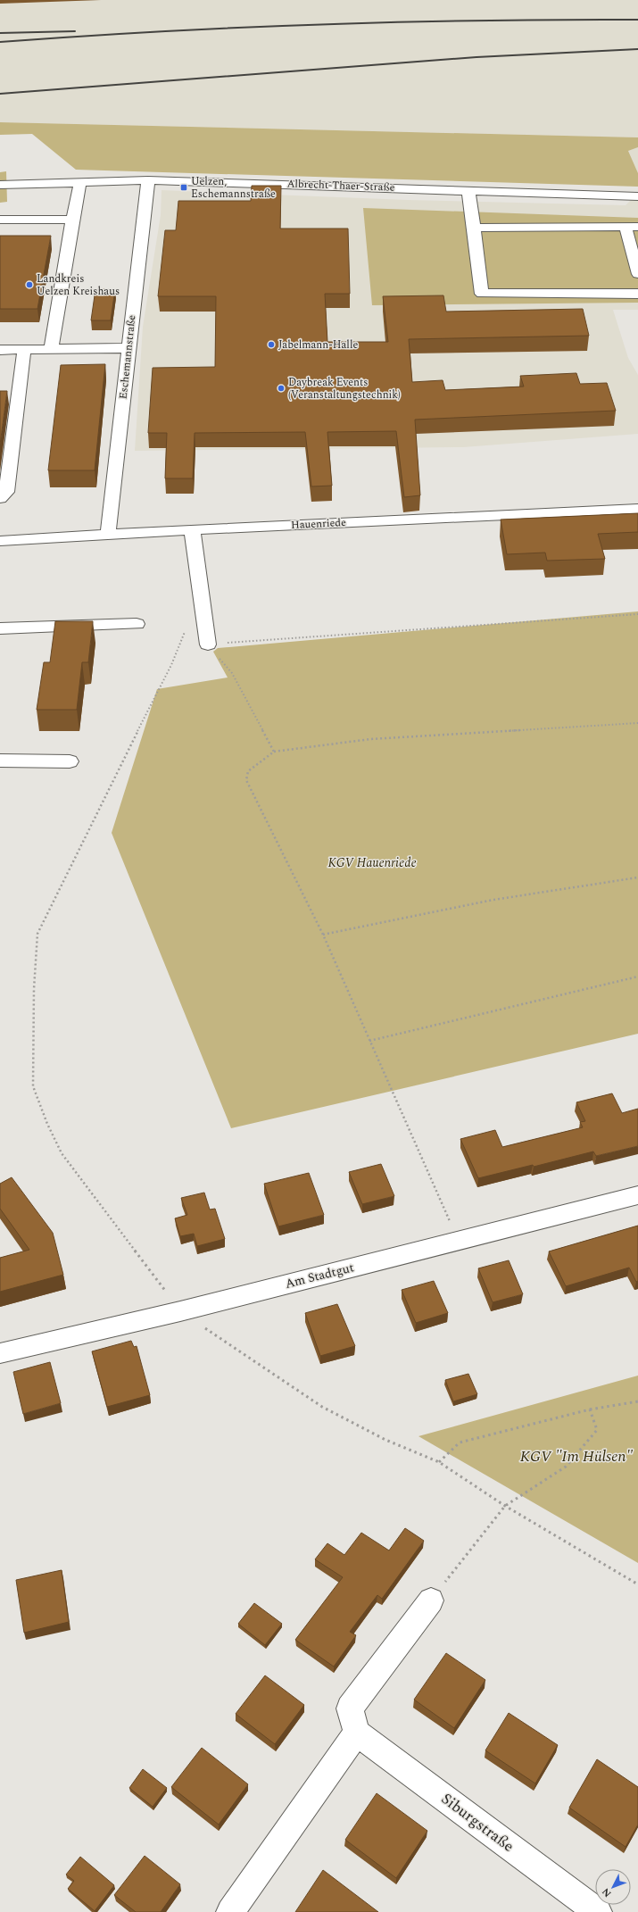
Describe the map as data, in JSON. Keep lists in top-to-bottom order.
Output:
{
  "streets": {
    "street": [
      "Albrecht-Thaer-Straße",
      "Eschemannstraße",
      "Hauenriede",
      "Am Stadtgut",
      "Siburgstraße"
    ]
  },
  "crossings": [
    ["Albrecht-Thaer-Straße", "Eschemannstraße"],
    ["Eschemannstraße", "Hauenriede"]
  ],
  "parks": ["KGV Hauenriede", "KGV \"Im Hülsen\""],
  "places": {
    "transit": ["Uelzen, Eschemannstraße"],
    "other": ["Landkreis Uelzen Kreishaus", "Jabelmann-Halle", "Daybreak Events (Veranstaltungstechnik)"]
  },
  "north": "bottom left"
}
